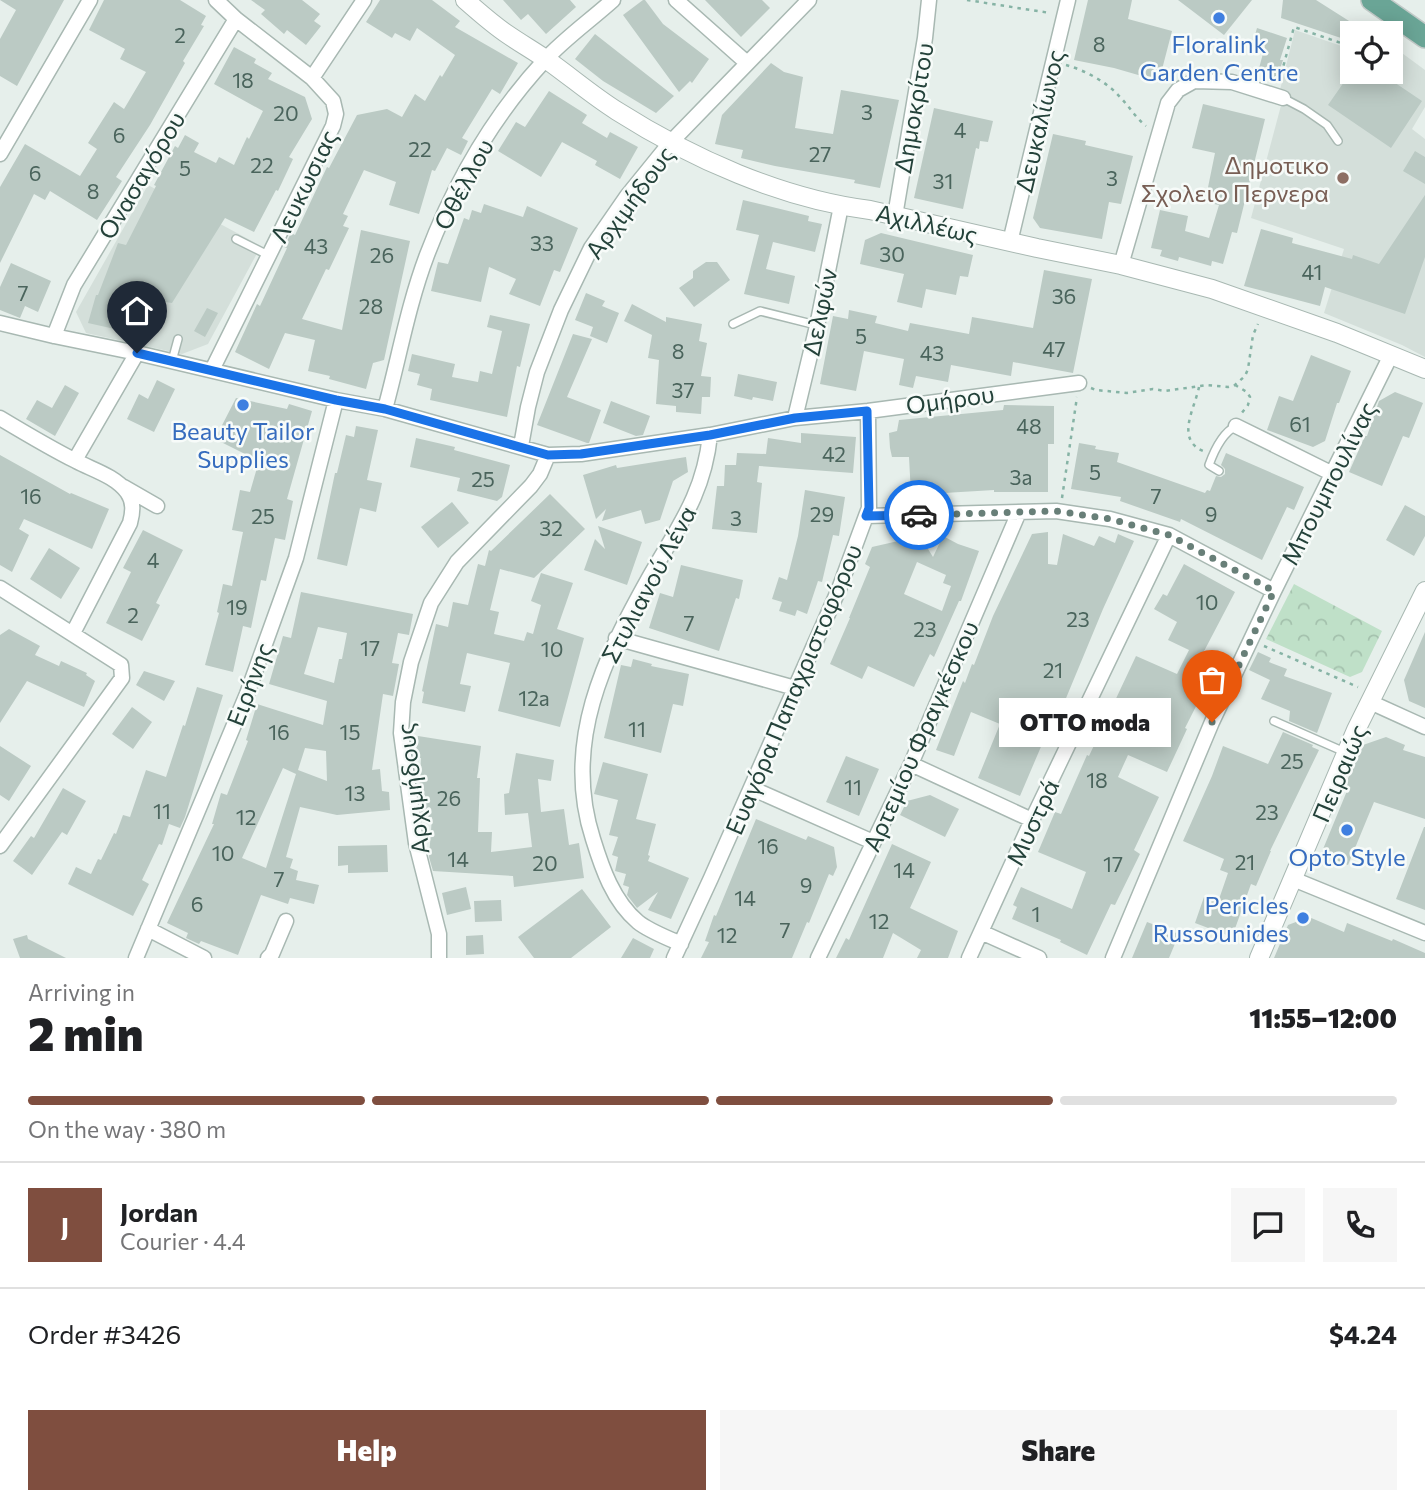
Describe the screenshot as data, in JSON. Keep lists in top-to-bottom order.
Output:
{
  "streets": {
    "street": [
      "Δημοκρίτου",
      "Δευκαλίωνος",
      "Ονασαγόρου",
      "Οθέλλου",
      "Λευκωσιας",
      "Αρχιμήδους",
      "Αχιλλέως",
      "Δελφών",
      "Ομήρου",
      "Μπουμπουλίνας",
      "Στυλιανού Λένα",
      "Ειρήνης",
      "Ευαγόρα Παπαχριστοφόρου",
      "Αρτεμίου Φραγκέσκου",
      "Πειραιώς",
      "Μυστρά"
    ]
  },
  "crossings": [
    ["Δημοκρίτου", "Αχιλλέως"],
    ["Δευκαλίωνος", "Αχιλλέως"],
    ["Ονασαγόρου", "Λευκωσιας"],
    ["Ονασαγόρου", "Ομήρου"],
    ["Οθέλλου", "Αχιλλέως"],
    ["Οθέλλου", "Ομήρου"],
    ["Λευκωσιας", "Ομήρου"],
    ["Αρχιμήδους", "Αχιλλέως"],
    ["Αρχιμήδους", "Ομήρου"],
    ["Αχιλλέως", "Δελφών"],
    ["Αχιλλέως", "Μπουμπουλίνας"],
    ["Δελφών", "Ομήρου"],
    ["Ομήρου", "Στυλιανού Λένα"],
    ["Ομήρου", "Ειρήνης"],
    ["Ομήρου", "Ευαγόρα Παπαχριστοφόρου"],
    ["Στυλιανού Λένα", "Ευαγόρα Παπαχριστοφόρου"]
  ],
  "places": [
    "Floralink Garden Centre",
    "Δημοτικο Σχολειο Περνερα",
    "Beauty Tailor Supplies",
    "OTTO moda",
    "Opto Style",
    "Pericles Russounides"
  ],
  "house_numbers": [
    "2",
    "8",
    "18",
    "3",
    "20",
    "4",
    "6",
    "22",
    "27",
    "22",
    "5",
    "6",
    "3",
    "31",
    "8",
    "33",
    "43",
    "30",
    "26",
    "41",
    "7",
    "36",
    "28",
    "5",
    "47",
    "8",
    "43",
    "37",
    "61",
    "48",
    "42",
    "5",
    "3a",
    "25",
    "16",
    "7",
    "29",
    "9",
    "25",
    "3",
    "32",
    "4",
    "10",
    "19",
    "2",
    "23",
    "7",
    "23",
    "17",
    "10",
    "21",
    "12a",
    "11",
    "16",
    "15",
    "25",
    "18",
    "11",
    "13",
    "26",
    "11",
    "23",
    "12",
    "16",
    "10",
    "14",
    "21",
    "20",
    "17",
    "14",
    "7",
    "9",
    "14",
    "6",
    "1",
    "12",
    "7",
    "12"
  ],
  "page": {
    "bubble": "OTTO moda",
    "heading": ["2 min", "Arriving in", "11:55–12:00"],
    "panel": [
      "Jordan",
      "Courier · 4.4",
      "Order #3426",
      "$4.24"
    ],
    "bar": "On the way · 380 m",
    "round": "J",
    "buttons": ["Help", "Share"]
  }
}
